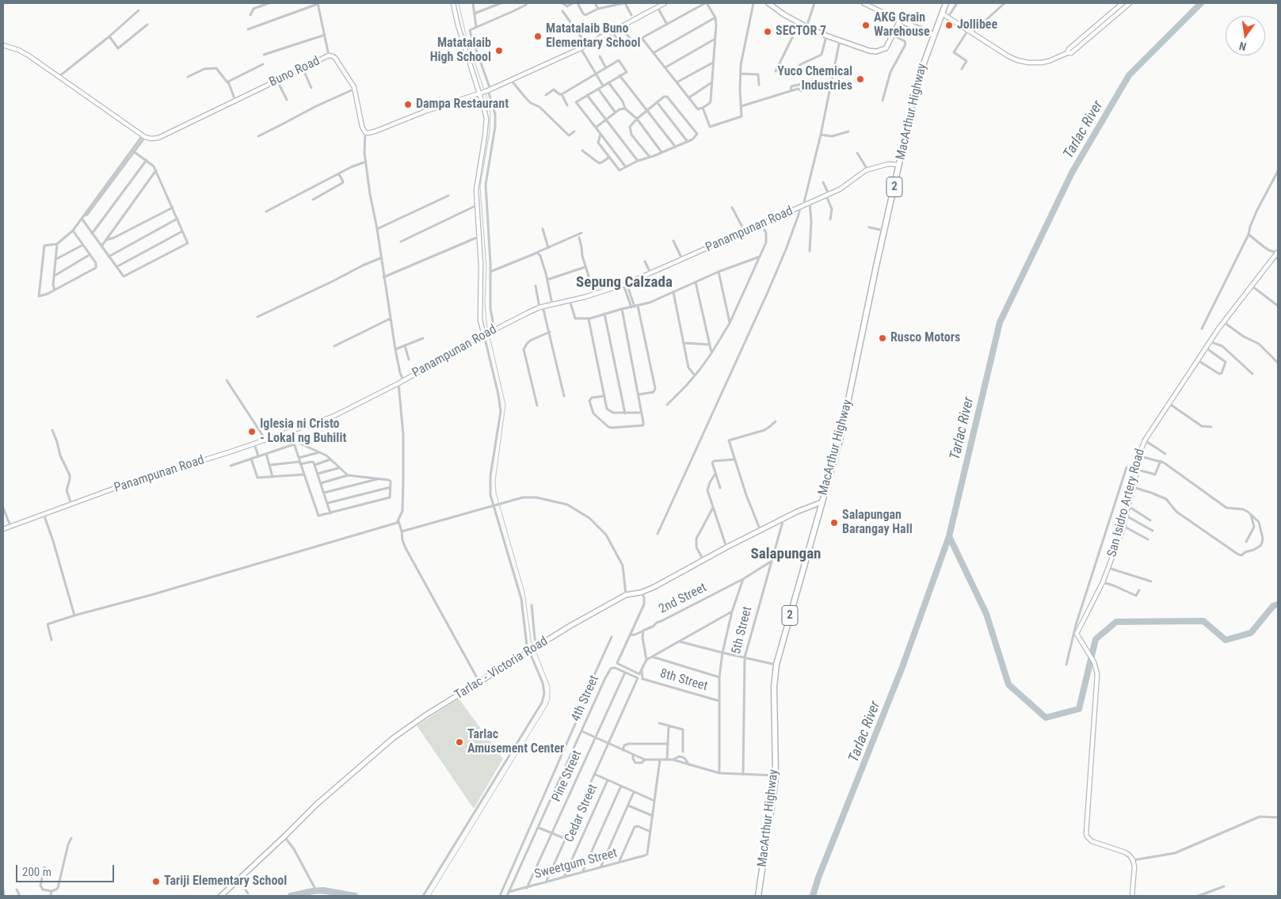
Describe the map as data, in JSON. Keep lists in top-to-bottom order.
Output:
{
  "streets": {
    "highway": ["MacArthur Highway", "2"],
    "main road": ["Tarlac - Victoria Road"],
    "street": [
      "Buno Road",
      "Panampunan Road",
      "San Isidro Artery Road",
      "2nd Street",
      "5th Street",
      "8th Street",
      "4th Street",
      "Pine Street",
      "Cedar Street",
      "Sweetgum Street"
    ]
  },
  "crossings": [
    ["MacArthur Highway", "Panampunan Road"],
    ["MacArthur Highway", "Tarlac - Victoria Road"],
    ["2nd Street", "5th Street"],
    ["5th Street", "Tarlac - Victoria Road"],
    ["4th Street", "Pine Street"],
    ["4th Street", "Sweetgum Street"],
    ["Pine Street", "Sweetgum Street"],
    ["Cedar Street", "Sweetgum Street"]
  ],
  "districts": ["Sepung Calzada", "Salapungan"],
  "water": ["Tarlac River"],
  "places": [
    "AKG Grain Warehouse",
    "Jollibee",
    "SECTOR 7",
    "Matatalaib Buno Elementary School",
    "Matatalaib High School",
    "Yuco Chemical Industries",
    "Dampa Restaurant",
    "Rusco Motors",
    "Iglesia ni Cristo - Lokal ng Buhilit",
    "Salapungan Barangay Hall",
    "Tarlac Amusement Center",
    "Tariji Elementary School"
  ],
  "scale_bar": "200 m",
  "north": "bottom"
}
